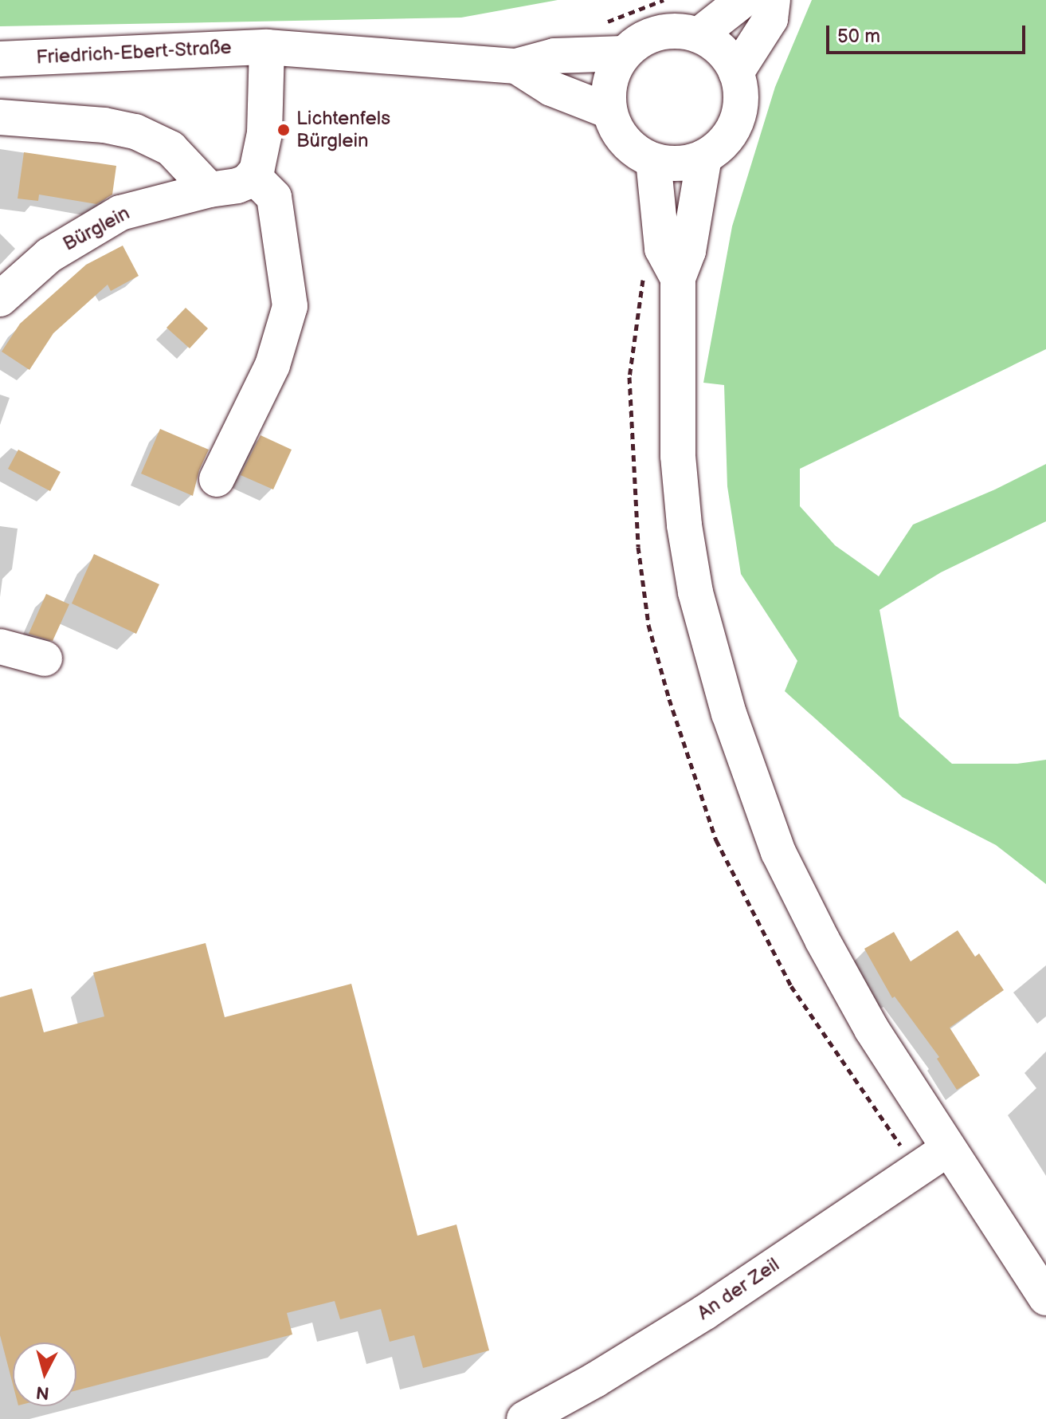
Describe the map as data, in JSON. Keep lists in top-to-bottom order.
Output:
{
  "streets": {
    "street": ["Friedrich-Ebert-Straße", "Bürglein", "An der Zeil"]
  },
  "places": ["Lichtenfels Bürglein"],
  "scale_bar": "50 m",
  "north": "bottom"
}
